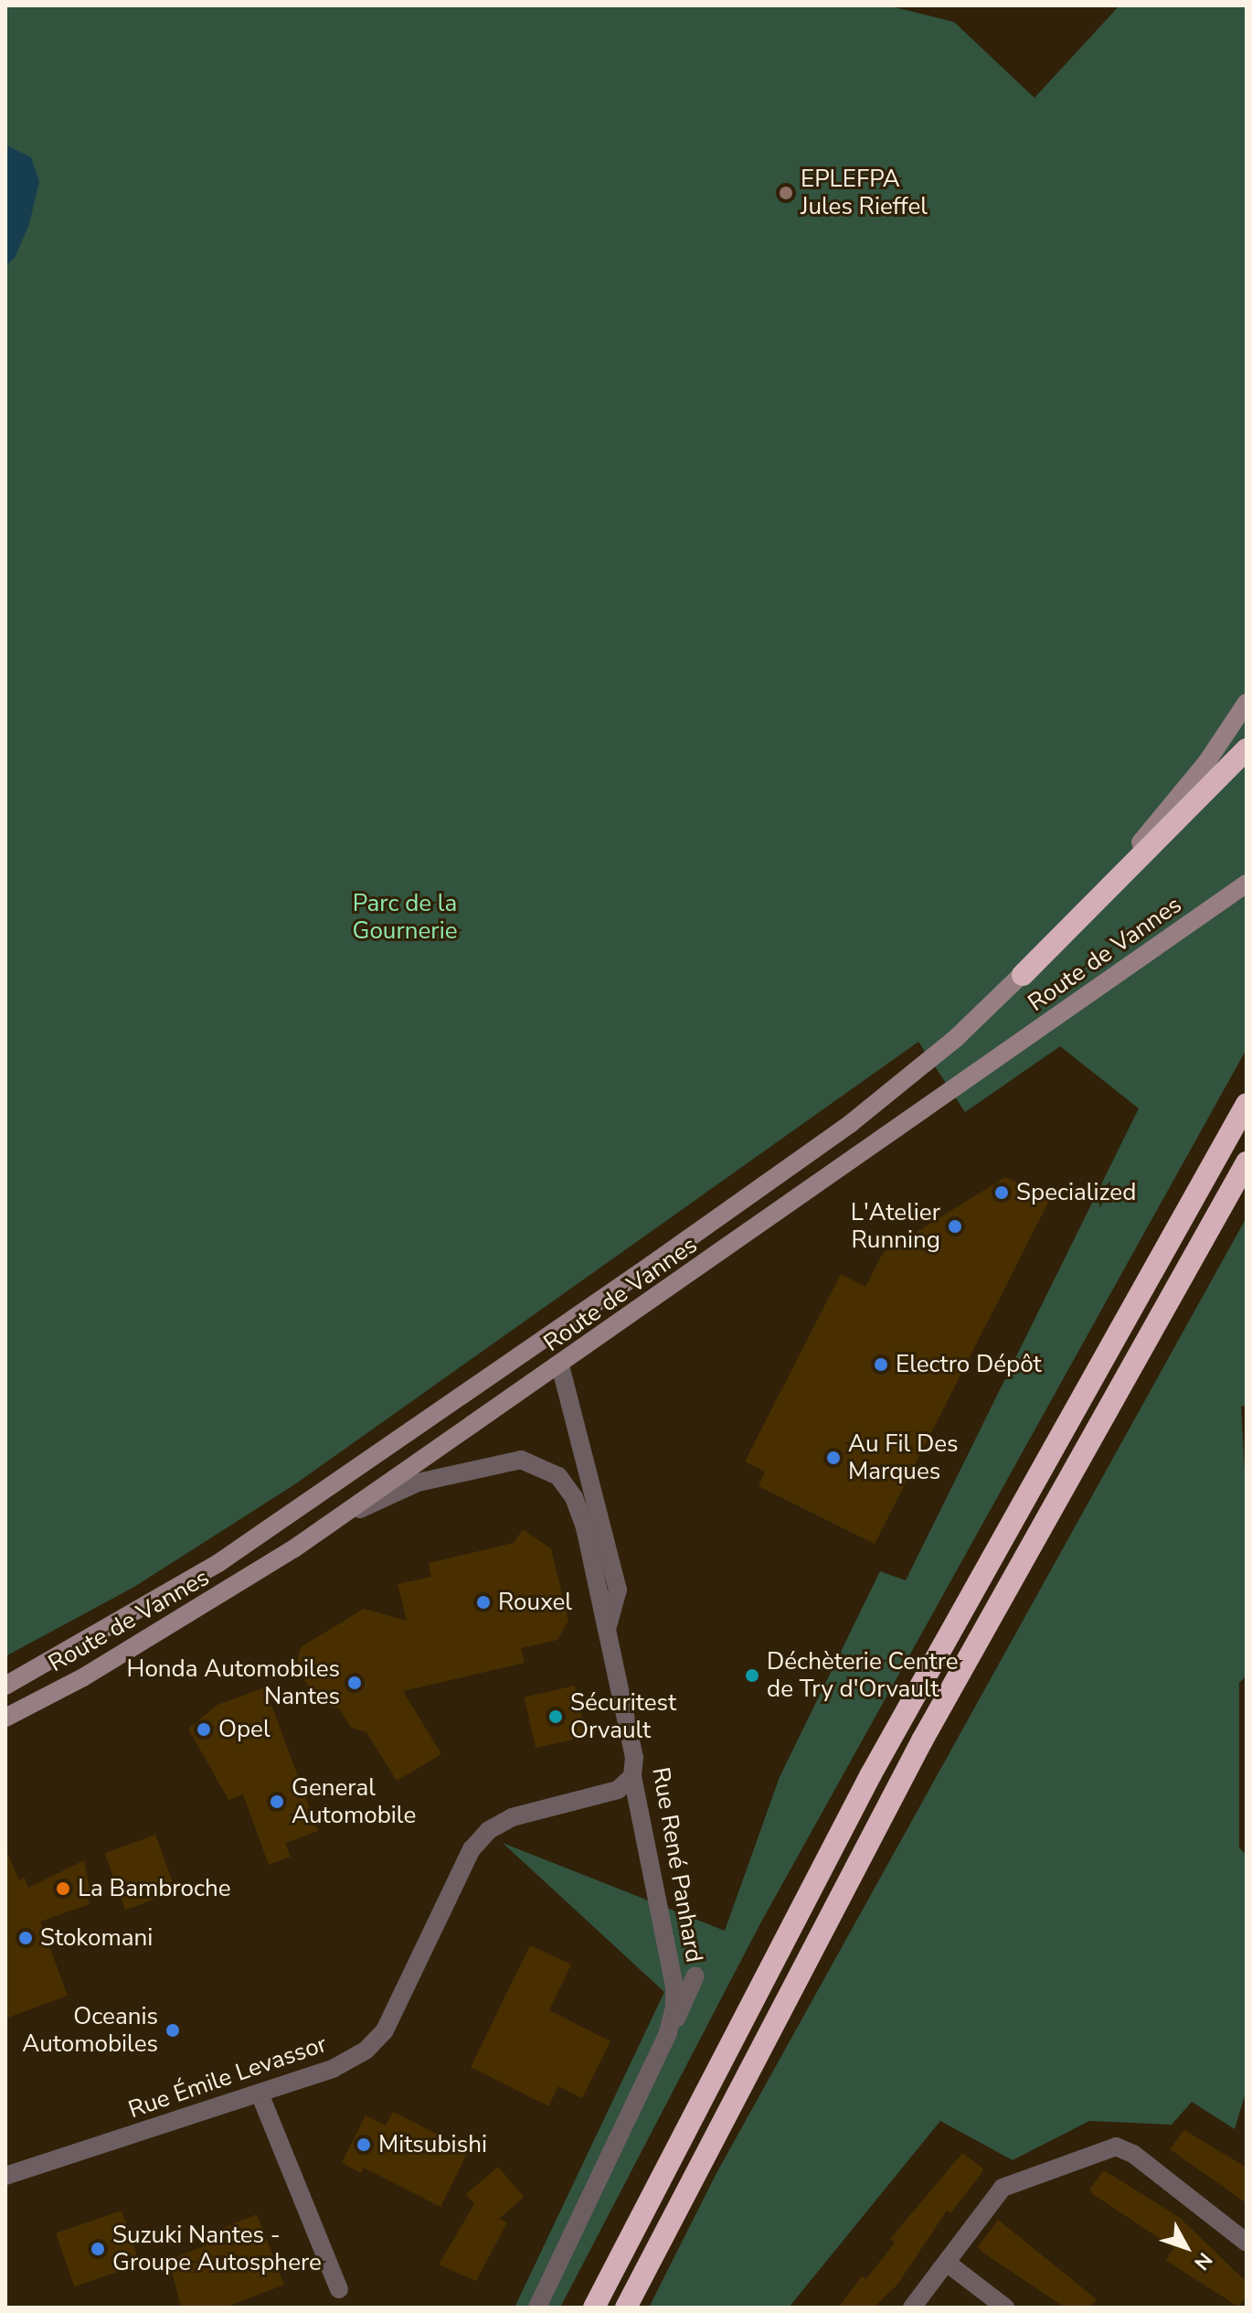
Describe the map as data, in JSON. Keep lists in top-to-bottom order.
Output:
{
  "streets": {
    "main road": ["Route de Vannes"],
    "street": ["Rue René Panhard", "Rue Émile Levassor"]
  },
  "crossings": [
    ["Route de Vannes", "Rue René Panhard"],
    ["Rue René Panhard", "Rue Émile Levassor"]
  ],
  "parks": ["Parc de la Gournerie"],
  "places": [
    "EPLEFPA Jules Rieffel",
    "Specialized",
    "L'Atelier Running",
    "Electro Dépôt",
    "Au Fil Des Marques",
    "Rouxel",
    "Déchèterie Centre de Try d'Orvault",
    "Honda Automobiles Nantes",
    "Sécuritest Orvault",
    "Opel",
    "General Automobile",
    "La Bambroche",
    "Stokomani",
    "Oceanis Automobiles",
    "Mitsubishi",
    "Suzuki Nantes - Groupe Autosphere"
  ],
  "north": "bottom right"
}
